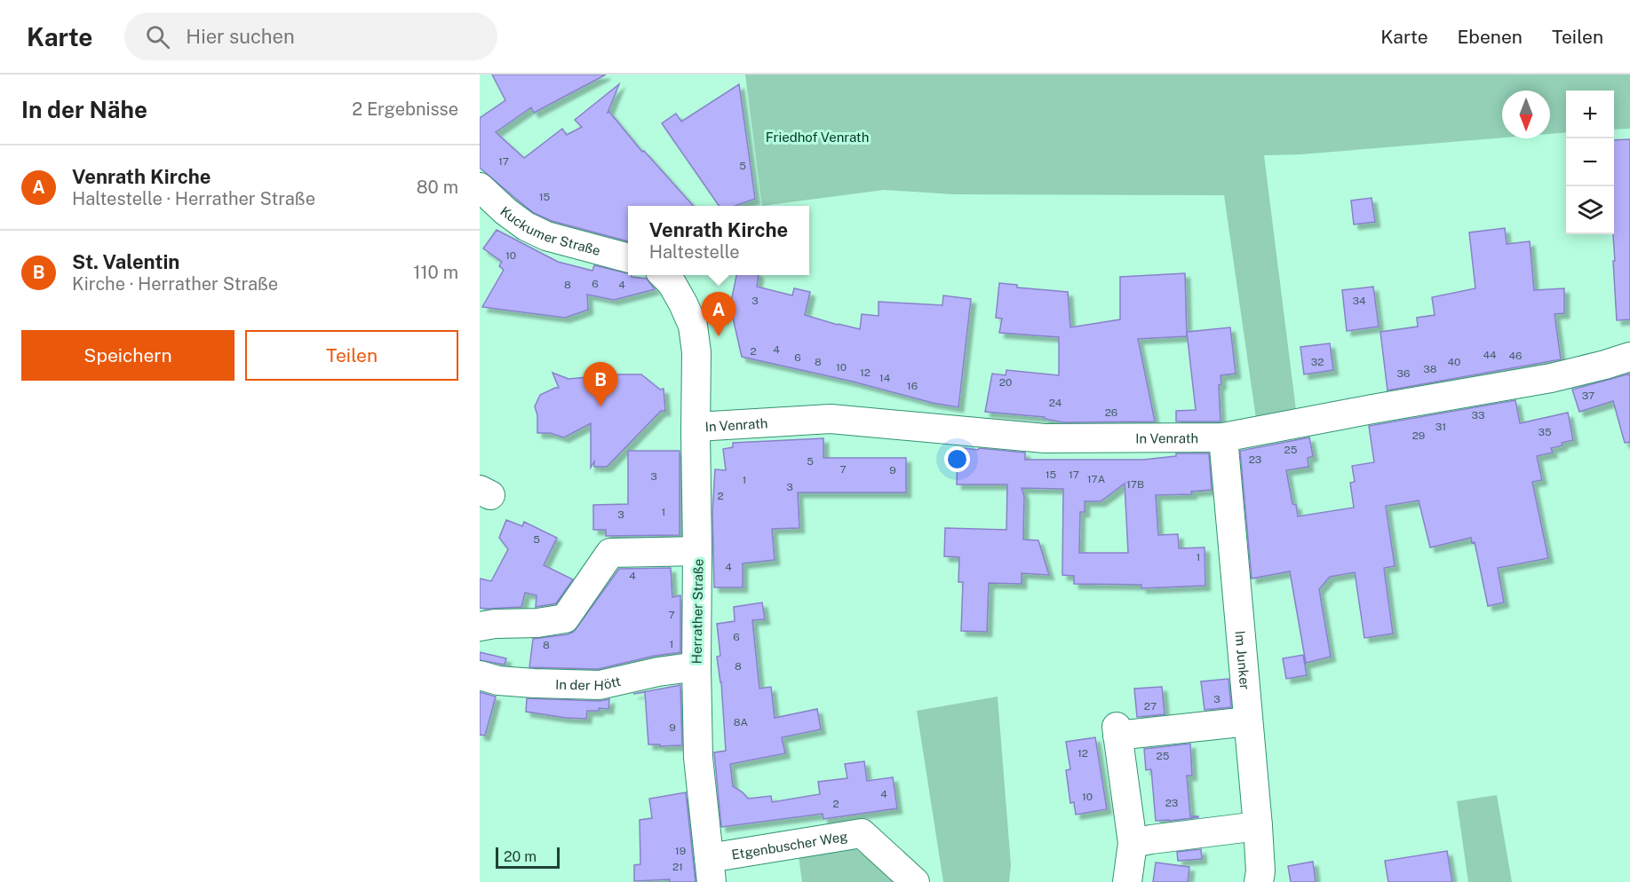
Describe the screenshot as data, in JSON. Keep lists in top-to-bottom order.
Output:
{
  "streets": {
    "street": [
      "Kuckumer Straße",
      "In Venrath",
      "Herrather Straße",
      "Im Junker",
      "In der Hött",
      "Etgenbuscher Weg"
    ]
  },
  "crossings": [
    ["In Venrath", "Herrather Straße"],
    ["In Venrath", "Im Junker"],
    ["Herrather Straße", "In der Hött"],
    ["Herrather Straße", "Etgenbuscher Weg"]
  ],
  "parks": ["Friedhof Venrath"],
  "house_numbers": [
    "17",
    "5",
    "15",
    "10",
    "6",
    "8",
    "4",
    "3",
    "34",
    "4",
    "2",
    "44",
    "46",
    "6",
    "8",
    "32",
    "40",
    "10",
    "38",
    "12",
    "36",
    "14",
    "20",
    "16",
    "37",
    "24",
    "26",
    "33",
    "31",
    "35",
    "29",
    "25",
    "23",
    "5",
    "7",
    "9",
    "15",
    "17",
    "3",
    "17A",
    "1",
    "17B",
    "3",
    "2",
    "1",
    "3",
    "5",
    "1",
    "4",
    "4",
    "7",
    "6",
    "1",
    "8",
    "8",
    "3",
    "27",
    "8A",
    "9",
    "12",
    "25",
    "4",
    "10",
    "23",
    "2",
    "19",
    "21"
  ],
  "scale_bar": "20 m",
  "north": "bottom",
  "page": {
    "header": "Karte",
    "search": "Hier suchen",
    "nav": ["Karte", "Ebenen", "Teilen"],
    "heading": ["In der Nähe", "2 Ergebnisse"],
    "map_buttons": ["+", "−"],
    "list": [
      {
        "mark": "A",
        "name": "Venrath Kirche",
        "note": "Haltestelle · Herrather Straße",
        "value": "80 m"
      },
      {
        "mark": "B",
        "name": "St. Valentin",
        "note": "Kirche · Herrather Straße",
        "value": "110 m"
      }
    ],
    "popup": ["Venrath Kirche", "Haltestelle"],
    "pins": ["A", "B"],
    "buttons": ["Speichern", "Teilen"],
    "scale": "20 m"
  }
}
